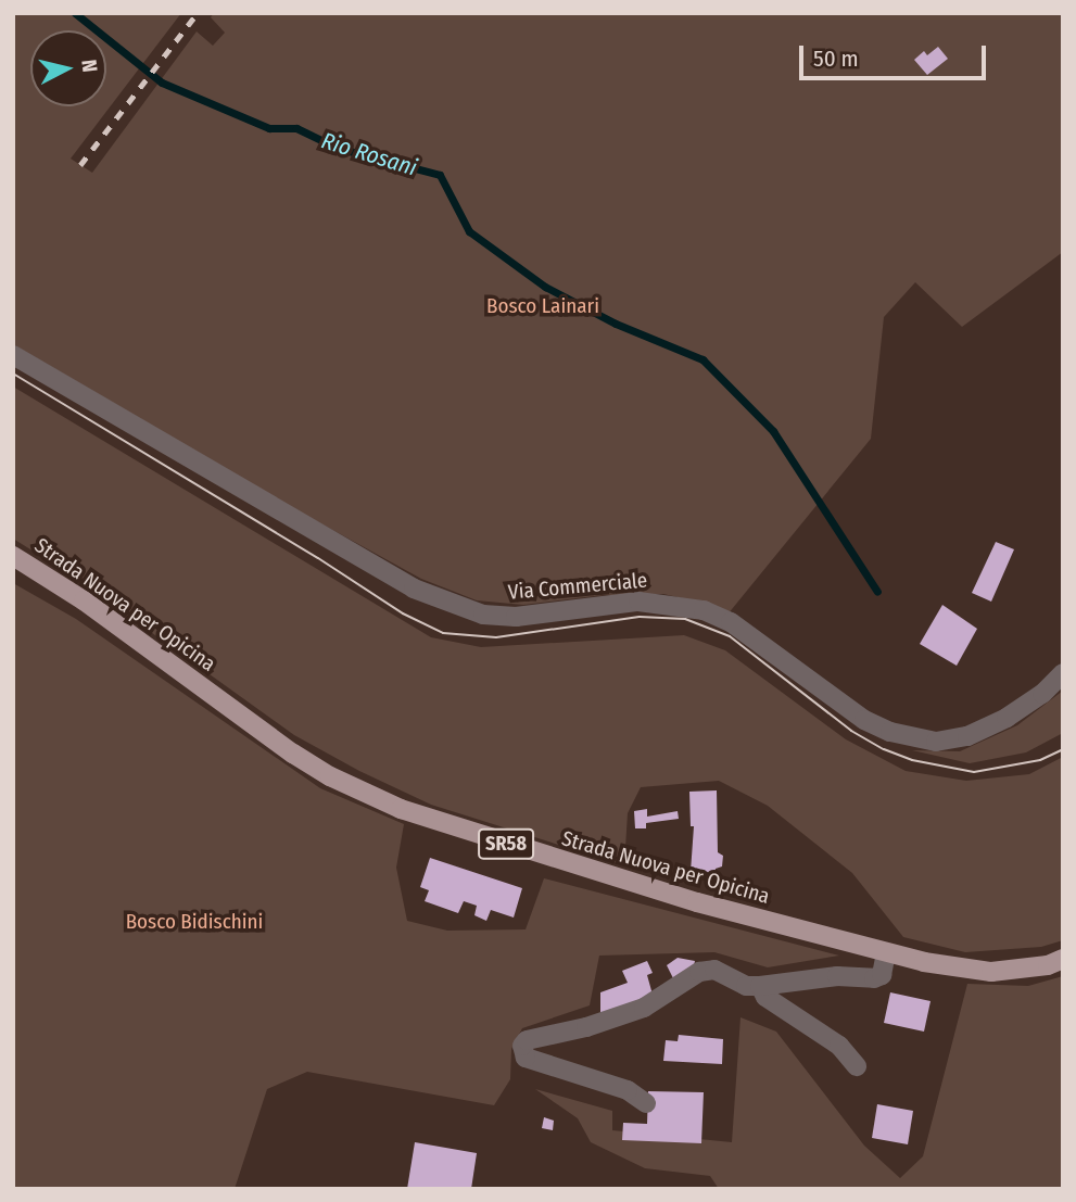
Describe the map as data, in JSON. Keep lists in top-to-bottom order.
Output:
{
  "streets": {
    "main road": ["Strada Nuova per Opicina", "SR58"],
    "street": ["Via Commerciale"]
  },
  "water": ["Rio Rosani"],
  "parks": ["Bosco Lainari", "Bosco Bidischini"],
  "scale_bar": "50 m",
  "north": "right"
}
